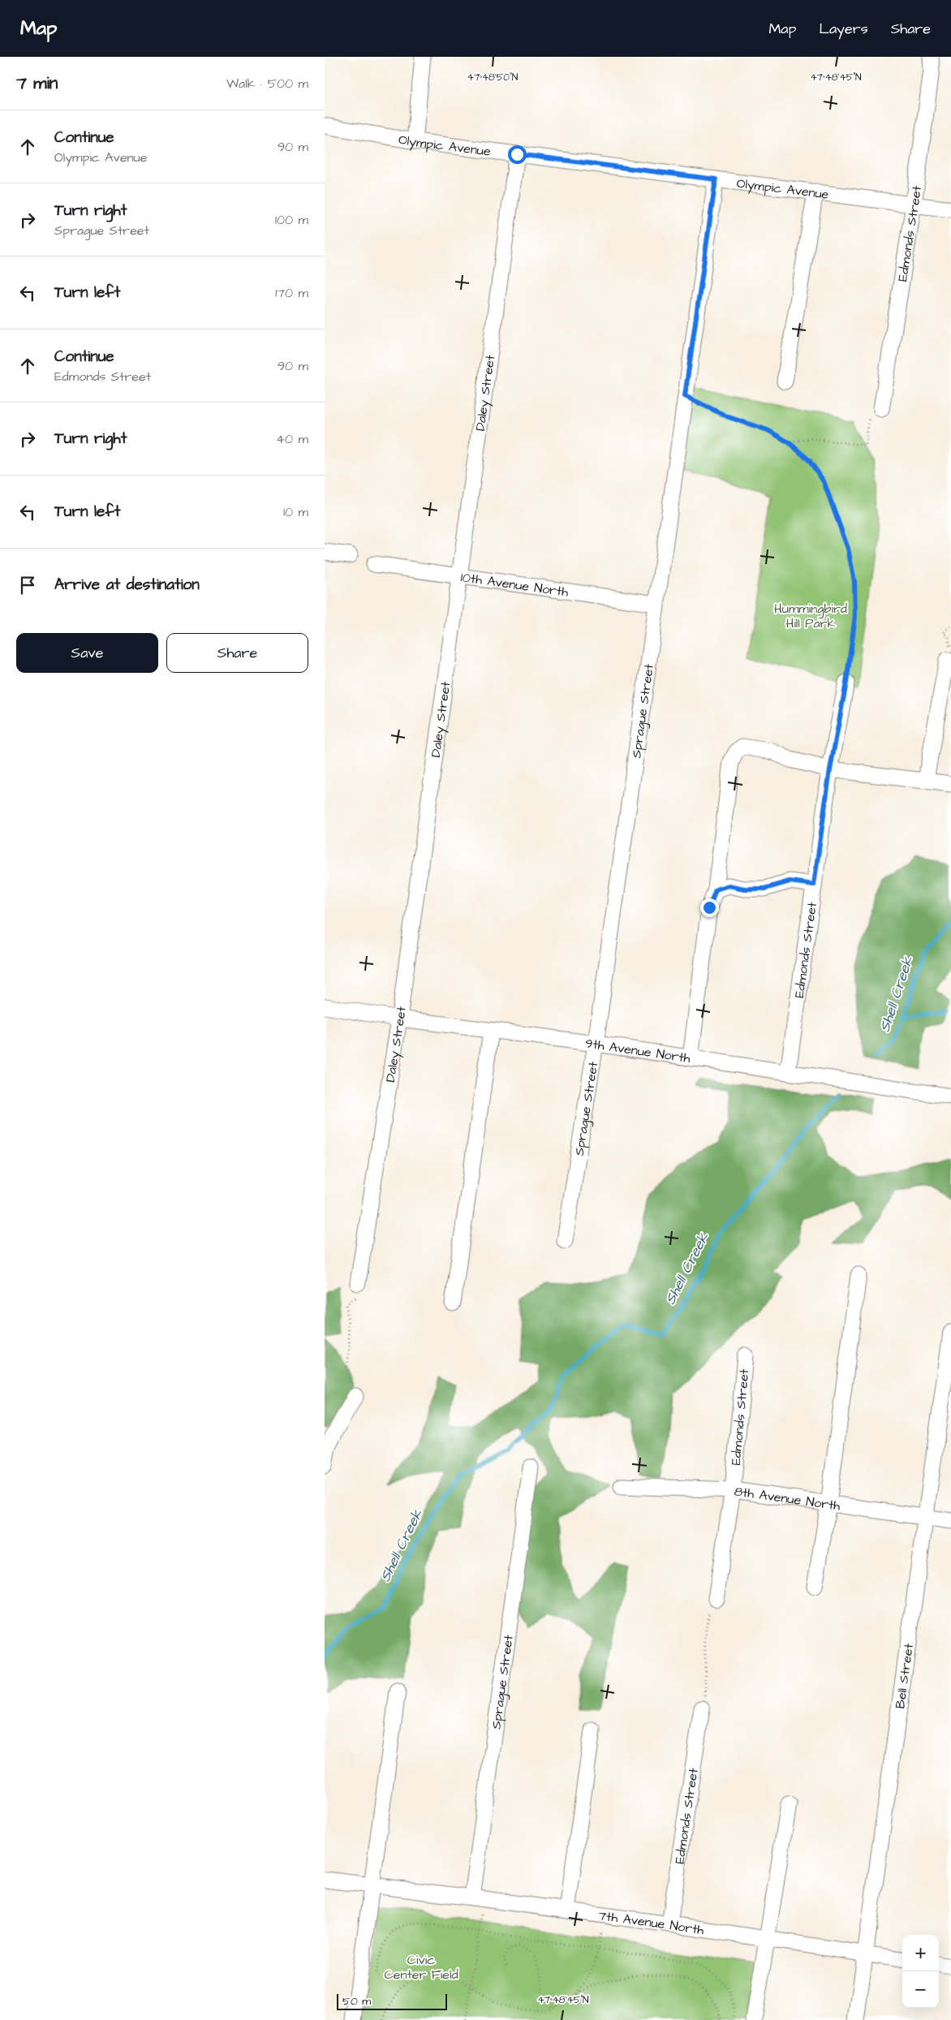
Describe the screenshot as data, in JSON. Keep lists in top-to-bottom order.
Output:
{
  "streets": {
    "street": [
      "Olympic Avenue",
      "Edmonds Street",
      "Daley Street",
      "10th Avenue North",
      "Sprague Street",
      "9th Avenue North",
      "8th Avenue North",
      "Bell Street",
      "7th Avenue North"
    ]
  },
  "crossings": [
    ["Olympic Avenue", "Edmonds Street"],
    ["Olympic Avenue", "Daley Street"],
    ["Olympic Avenue", "Sprague Street"],
    ["Edmonds Street", "9th Avenue North"],
    ["Edmonds Street", "8th Avenue North"],
    ["Edmonds Street", "7th Avenue North"],
    ["Daley Street", "10th Avenue North"],
    ["Daley Street", "9th Avenue North"],
    ["10th Avenue North", "Sprague Street"],
    ["Sprague Street", "9th Avenue North"],
    ["Sprague Street", "7th Avenue North"],
    ["8th Avenue North", "Bell Street"],
    ["Bell Street", "7th Avenue North"]
  ],
  "water": ["Shell Creek"],
  "parks": ["Hummingbird Hill Park", "Civic Center Field"],
  "scale_bar": "50 m",
  "page": {
    "header": "Map",
    "nav": ["Map", "Layers", "Share"],
    "heading": ["7 min", "Walk · 500 m"],
    "list": [
      ["Continue", "Olympic Avenue", "90 m"],
      ["Turn right", "Sprague Street", "100 m"],
      ["Turn left", "170 m"],
      ["Continue", "Edmonds Street", "90 m"],
      ["Turn right", "40 m"],
      ["Turn left", "10 m"],
      "Arrive at destination"
    ],
    "buttons": ["Save", "Share"],
    "map_buttons": ["+", "−"],
    "scale": "50 m"
  },
  "coordinates": ["47°48'50\"N", "47°48'45\"N"]
}
